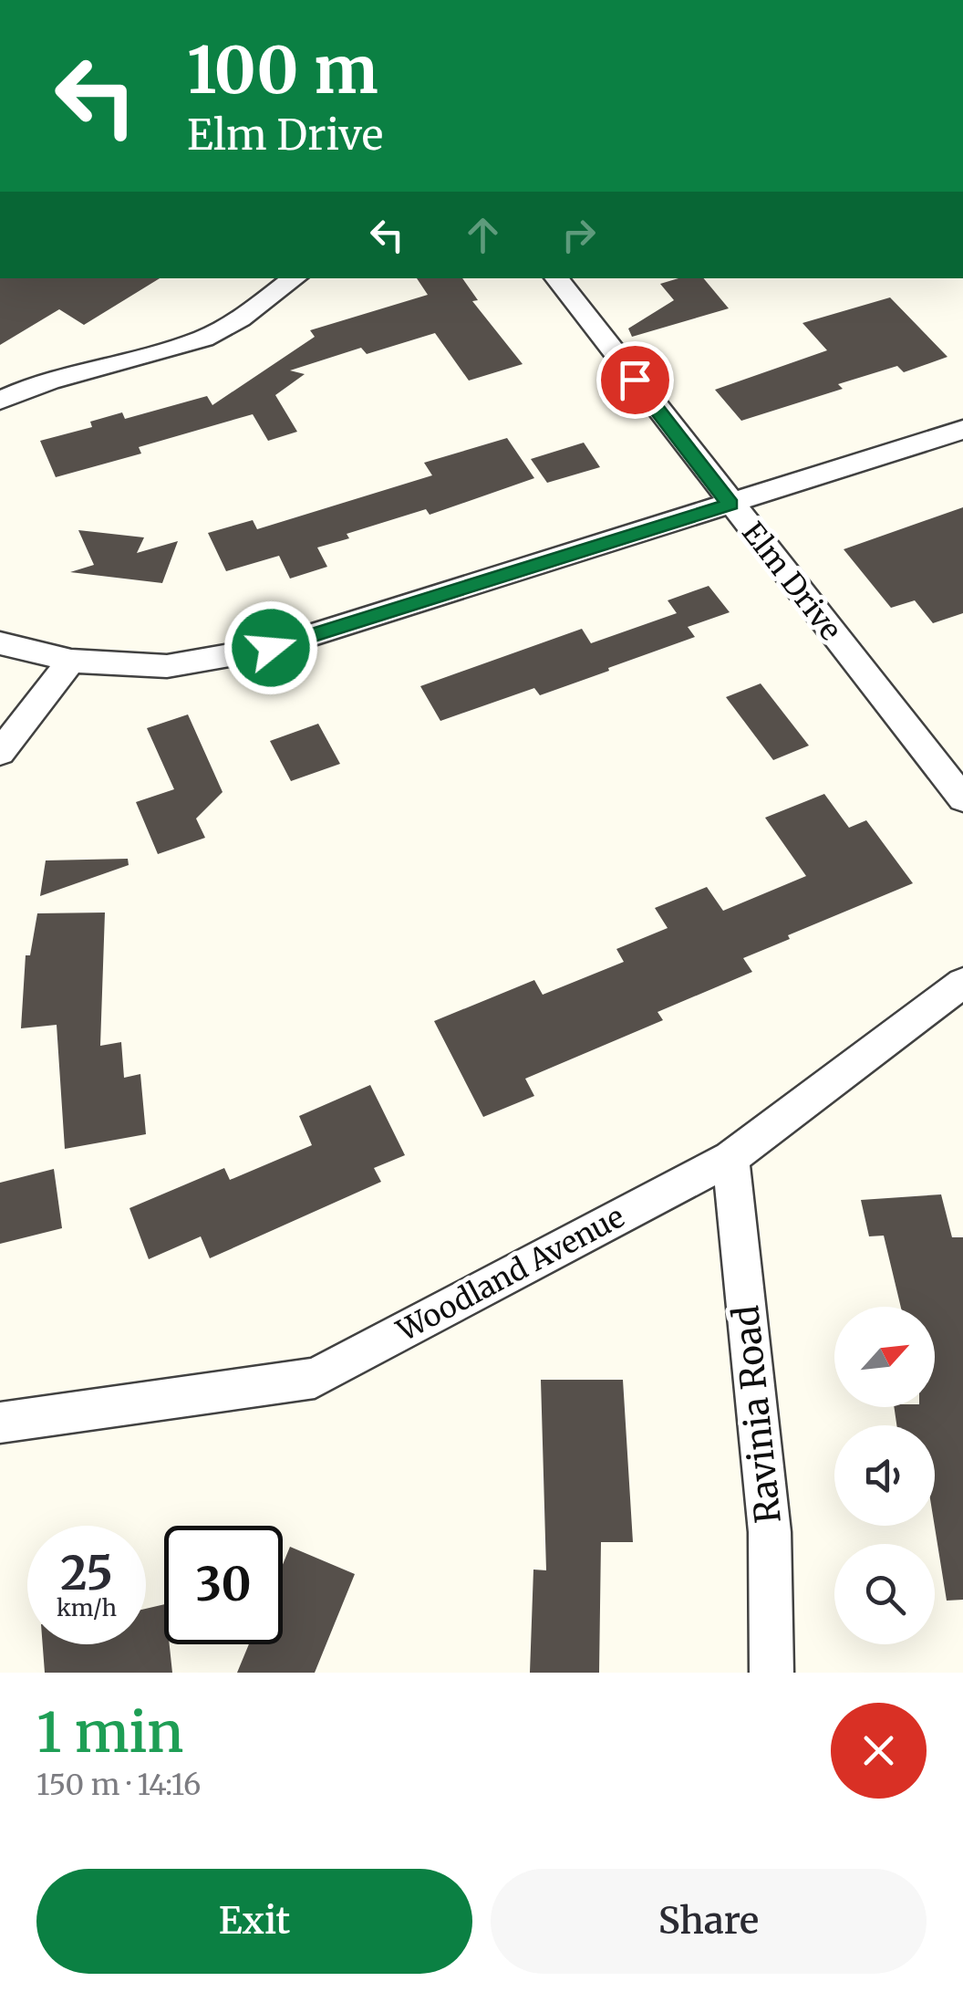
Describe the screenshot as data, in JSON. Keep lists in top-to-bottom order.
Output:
{
  "streets": {
    "street": ["Elm Drive", "Woodland Avenue", "Ravinia Road"]
  },
  "crossings": [
    ["Woodland Avenue", "Ravinia Road"]
  ],
  "north": "top right",
  "page": {
    "turn": ["100 m", "Elm Drive"],
    "speed": "25 km/h",
    "limit": "30",
    "heading": ["1 min", "150 m · 14:16"],
    "buttons": ["Exit", "Share"]
  }
}
